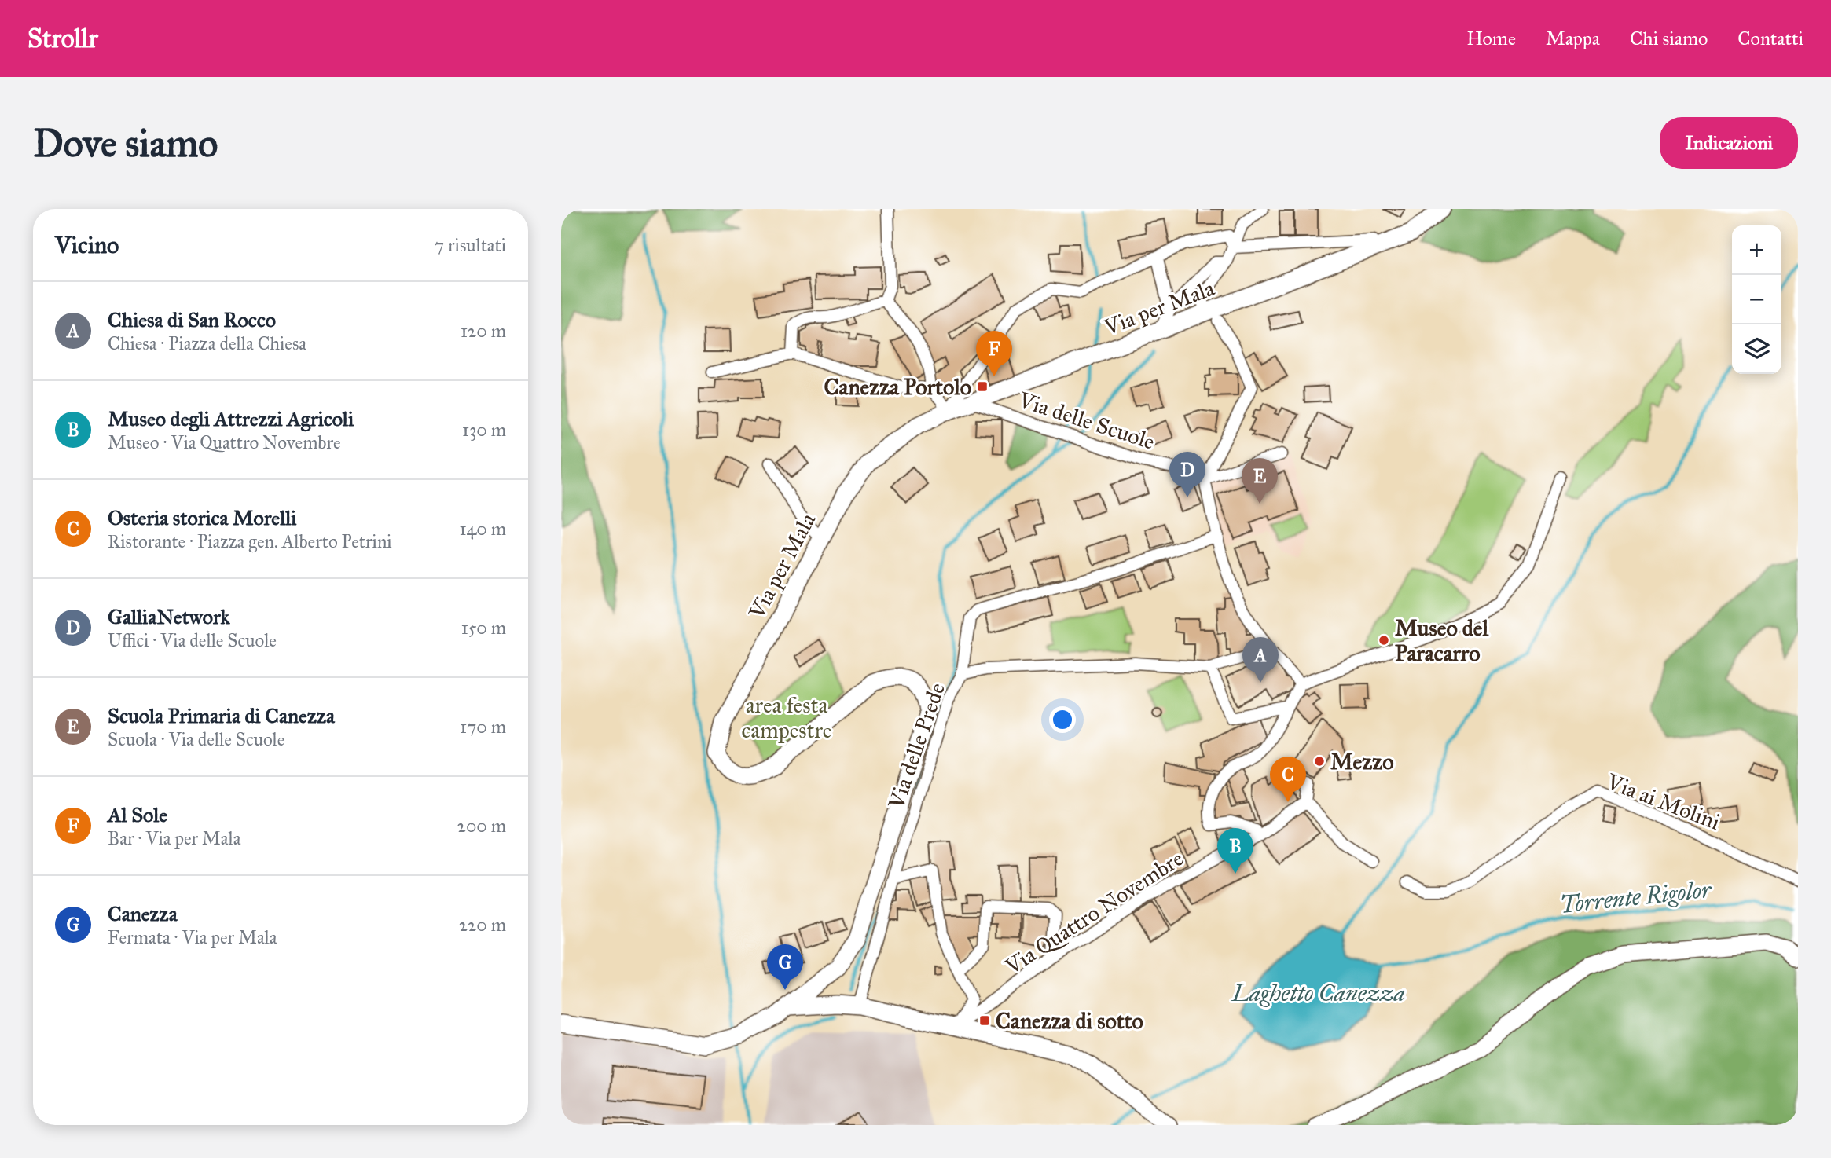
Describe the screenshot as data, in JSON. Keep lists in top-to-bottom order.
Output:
{
  "streets": {
    "main road": ["Via per Mala"],
    "street": [
      "Via delle Scuole",
      "Via delle Prede",
      "Via ai Molini",
      "Via Quattro Novembre"
    ]
  },
  "crossings": [
    ["Via per Mala", "Via delle Scuole"]
  ],
  "water": ["Torrente Rigolor", "Laghetto Canezza"],
  "parks": ["area festa campestre"],
  "places": {
    "transit": ["Canezza Portolo", "Canezza di sotto"],
    "other": ["Museo del Paracarro", "Mezzo"]
  },
  "page": {
    "header": "Strollr",
    "nav": [
      "Home",
      "Mappa",
      "Chi siamo",
      "Contatti"
    ],
    "buttons": "Indicazioni",
    "title": "Dove siamo",
    "heading": ["Vicino", "7 risultati"],
    "map_buttons": ["+", "−"],
    "list": [
      {
        "mark": "A",
        "name": "Chiesa di San Rocco",
        "note": "Chiesa · Piazza della Chiesa",
        "value": "120 m"
      },
      {
        "mark": "B",
        "name": "Museo degli Attrezzi Agricoli",
        "note": "Museo · Via Quattro Novembre",
        "value": "130 m"
      },
      {
        "mark": "C",
        "name": "Osteria storica Morelli",
        "note": "Ristorante · Piazza gen. Alberto Petrini",
        "value": "140 m"
      },
      {
        "mark": "D",
        "name": "GalliaNetwork",
        "note": "Uffici · Via delle Scuole",
        "value": "150 m"
      },
      {
        "mark": "E",
        "name": "Scuola Primaria di Canezza",
        "note": "Scuola · Via delle Scuole",
        "value": "170 m"
      },
      {
        "mark": "F",
        "name": "Al Sole",
        "note": "Bar · Via per Mala",
        "value": "200 m"
      },
      {
        "mark": "G",
        "name": "Canezza",
        "note": "Fermata · Via per Mala",
        "value": "220 m"
      }
    ],
    "pins": [
      "F",
      "D",
      "E",
      "A",
      "C",
      "B",
      "G"
    ]
  }
}
